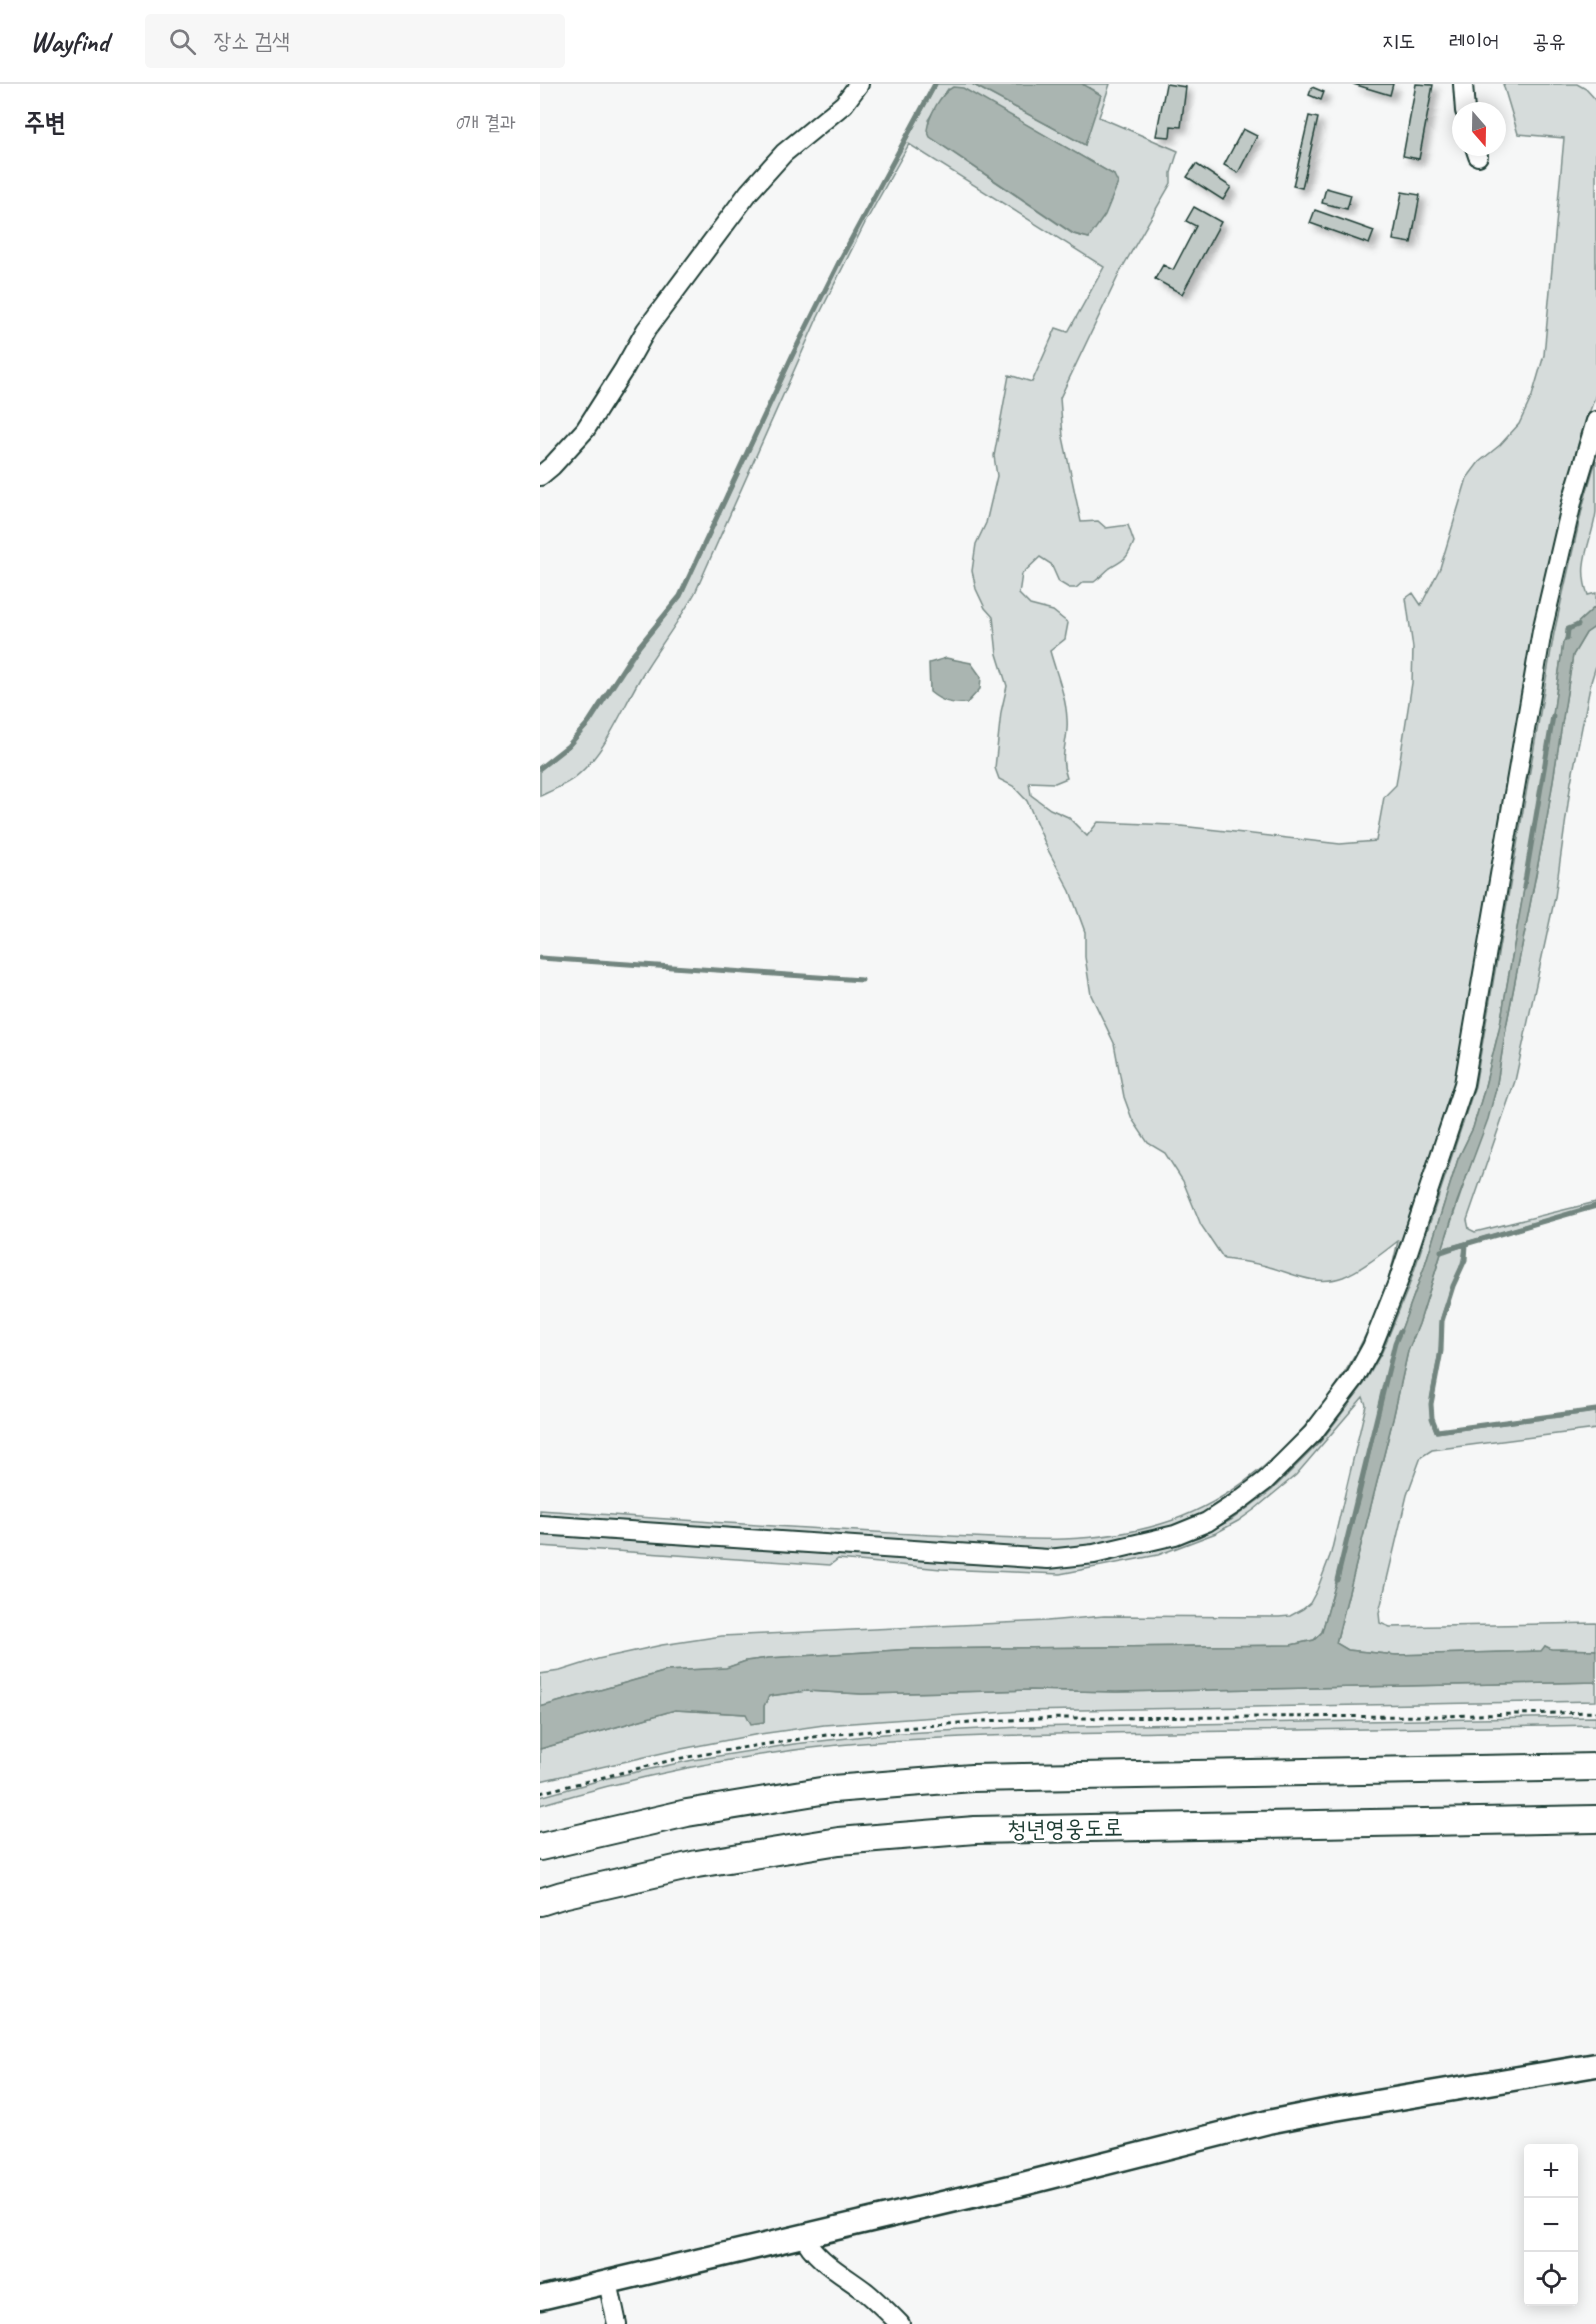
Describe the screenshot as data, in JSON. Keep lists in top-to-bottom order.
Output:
{
  "streets": {
    "highway": ["청년영웅도로"]
  },
  "north": "bottom",
  "page": {
    "header": "Wayfind",
    "search": "장소 검색",
    "nav": ["지도", "레이어", "공유"],
    "heading": ["주변", "0개 결과"],
    "map_buttons": ["+", "−"]
  }
}
